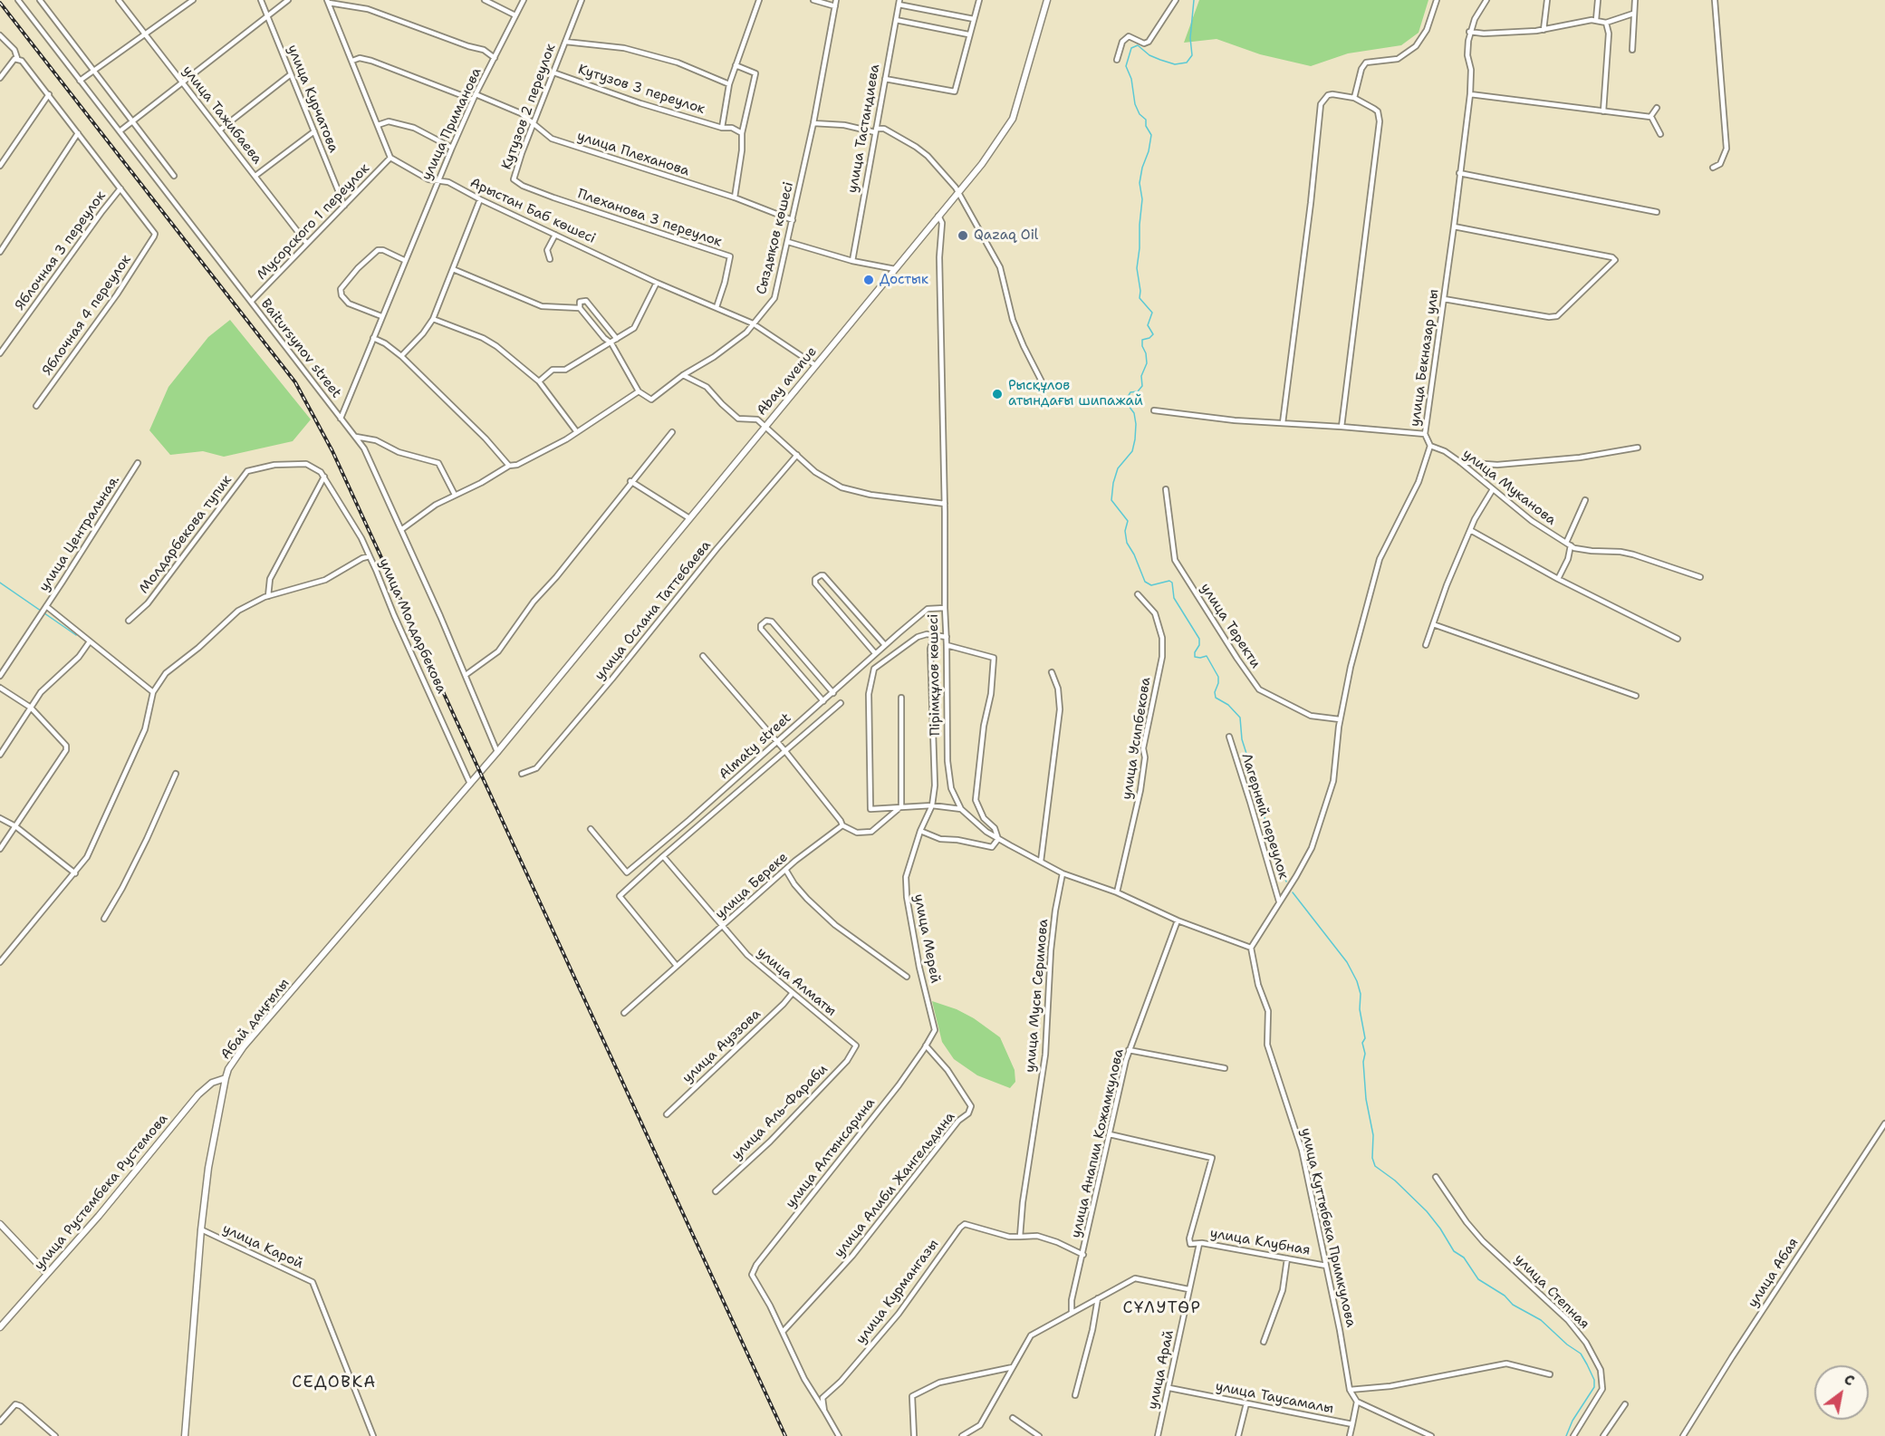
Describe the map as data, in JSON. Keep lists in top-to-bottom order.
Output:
{
  "streets": {
    "street": [
      "Кутузов 3 переулок",
      "улица Курчатова",
      "Кутузов 2 переулок",
      "улица Тажибаева",
      "улица Приманова",
      "улица Тастандиева",
      "улица Плеханова",
      "Арыстан Баб көшесі",
      "Плеханова 3 переулок",
      "Мусорского 1 переулок",
      "Сыздықов көшесі",
      "Яблочная 3 переулок",
      "Яблочная 4 переулок",
      "Baitursynov street",
      "улица Бекназар улы",
      "Abay avenue",
      "улица Муканова",
      "улица Центральная.",
      "Молдарбекова тупик",
      "улица Ослана Таттебаева",
      "улица Молдарбекова",
      "улица Теректи",
      "Пірімқұлов көшесі",
      "улица Усипбекова",
      "Almaty street",
      "Лагерный переулок",
      "улица Береке",
      "улица Мерей",
      "улица Алматы",
      "улица Мусы Серимова",
      "Абай даңғылы",
      "улица Ауэзова",
      "улица Аль-Фараби",
      "улица Анапии Кожамкулова",
      "улица Алтынсарина",
      "улица Алиби Жангельдина",
      "улица Рустембека Рустемова",
      "улица Куттыбека Примкулова",
      "улица Клубная",
      "улица Карой",
      "улица Абая",
      "улица Курмангазы",
      "улица Степная",
      "улица Арай",
      "улица Таусамалы"
    ]
  },
  "crossings": [
    ["Кутузов 3 переулок", "Кутузов 2 переулок"],
    ["улица Курчатова", "Мусорского 1 переулок"],
    ["Кутузов 2 переулок", "улица Плеханова"],
    ["Кутузов 2 переулок", "Плеханова 3 переулок"],
    ["улица Тажибаева", "Мусорского 1 переулок"],
    ["улица Приманова", "улица Плеханова"],
    ["улица Приманова", "Арыстан Баб көшесі"],
    ["улица Приманова", "Baitursynov street"],
    ["улица Плеханова", "Сыздықов көшесі"],
    ["Арыстан Баб көшесі", "Плеханова 3 переулок"],
    ["Арыстан Баб көшесі", "Мусорского 1 переулок"],
    ["Арыстан Баб көшесі", "Сыздықов көшесі"],
    ["Арыстан Баб көшесі", "Abay avenue"],
    ["Мусорского 1 переулок", "Baitursynov street"],
    ["Яблочная 3 переулок", "Яблочная 4 переулок"],
    ["Baitursynov street", "Abay avenue"],
    ["Baitursynov street", "Абай даңғылы"],
    ["улица Бекназар улы", "улица Муканова"],
    ["улица Бекназар улы", "улица Теректи"],
    ["улица Бекназар улы", "Пірімқұлов көшесі"],
    ["улица Бекназар улы", "Лагерный переулок"],
    ["улица Бекназар улы", "улица Куттыбека Примкулова"],
    ["Abay avenue", "Пірімқұлов көшесі"],
    ["Abay avenue", "Абай даңғылы"],
    ["улица Молдарбекова", "Абай даңғылы"],
    ["Пірімқұлов көшесі", "улица Усипбекова"],
    ["Пірімқұлов көшесі", "Almaty street"],
    ["Пірімқұлов көшесі", "улица Мусы Серимова"],
    ["Пірімқұлов көшесі", "улица Анапии Кожамкулова"],
    ["Пірімқұлов көшесі", "улица Куттыбека Примкулова"],
    ["улица Береке", "улица Алматы"],
    ["улица Мерей", "улица Алтынсарина"],
    ["улица Мерей", "улица Алиби Жангельдина"],
    ["улица Алматы", "улица Ауэзова"],
    ["улица Алматы", "улица Аль-Фараби"],
    ["улица Мусы Серимова", "улица Курмангазы"],
    ["Абай даңғылы", "улица Рустембека Рустемова"],
    ["Абай даңғылы", "улица Карой"],
    ["улица Анапии Кожамкулова", "улица Клубная"],
    ["улица Алтынсарина", "улица Алиби Жангельдина"],
    ["улица Куттыбека Примкулова", "улица Клубная"],
    ["улица Куттыбека Примкулова", "улица Таусамалы"],
    ["улица Клубная", "улица Арай"],
    ["улица Арай", "улица Таусамалы"]
  ],
  "districts": ["СҰЛУТӨР", "СЕДОВКА"],
  "places": ["Qazaq Oil", "Достык", "Рысқұлов атындағы шипажай"],
  "north": "top right"
}
